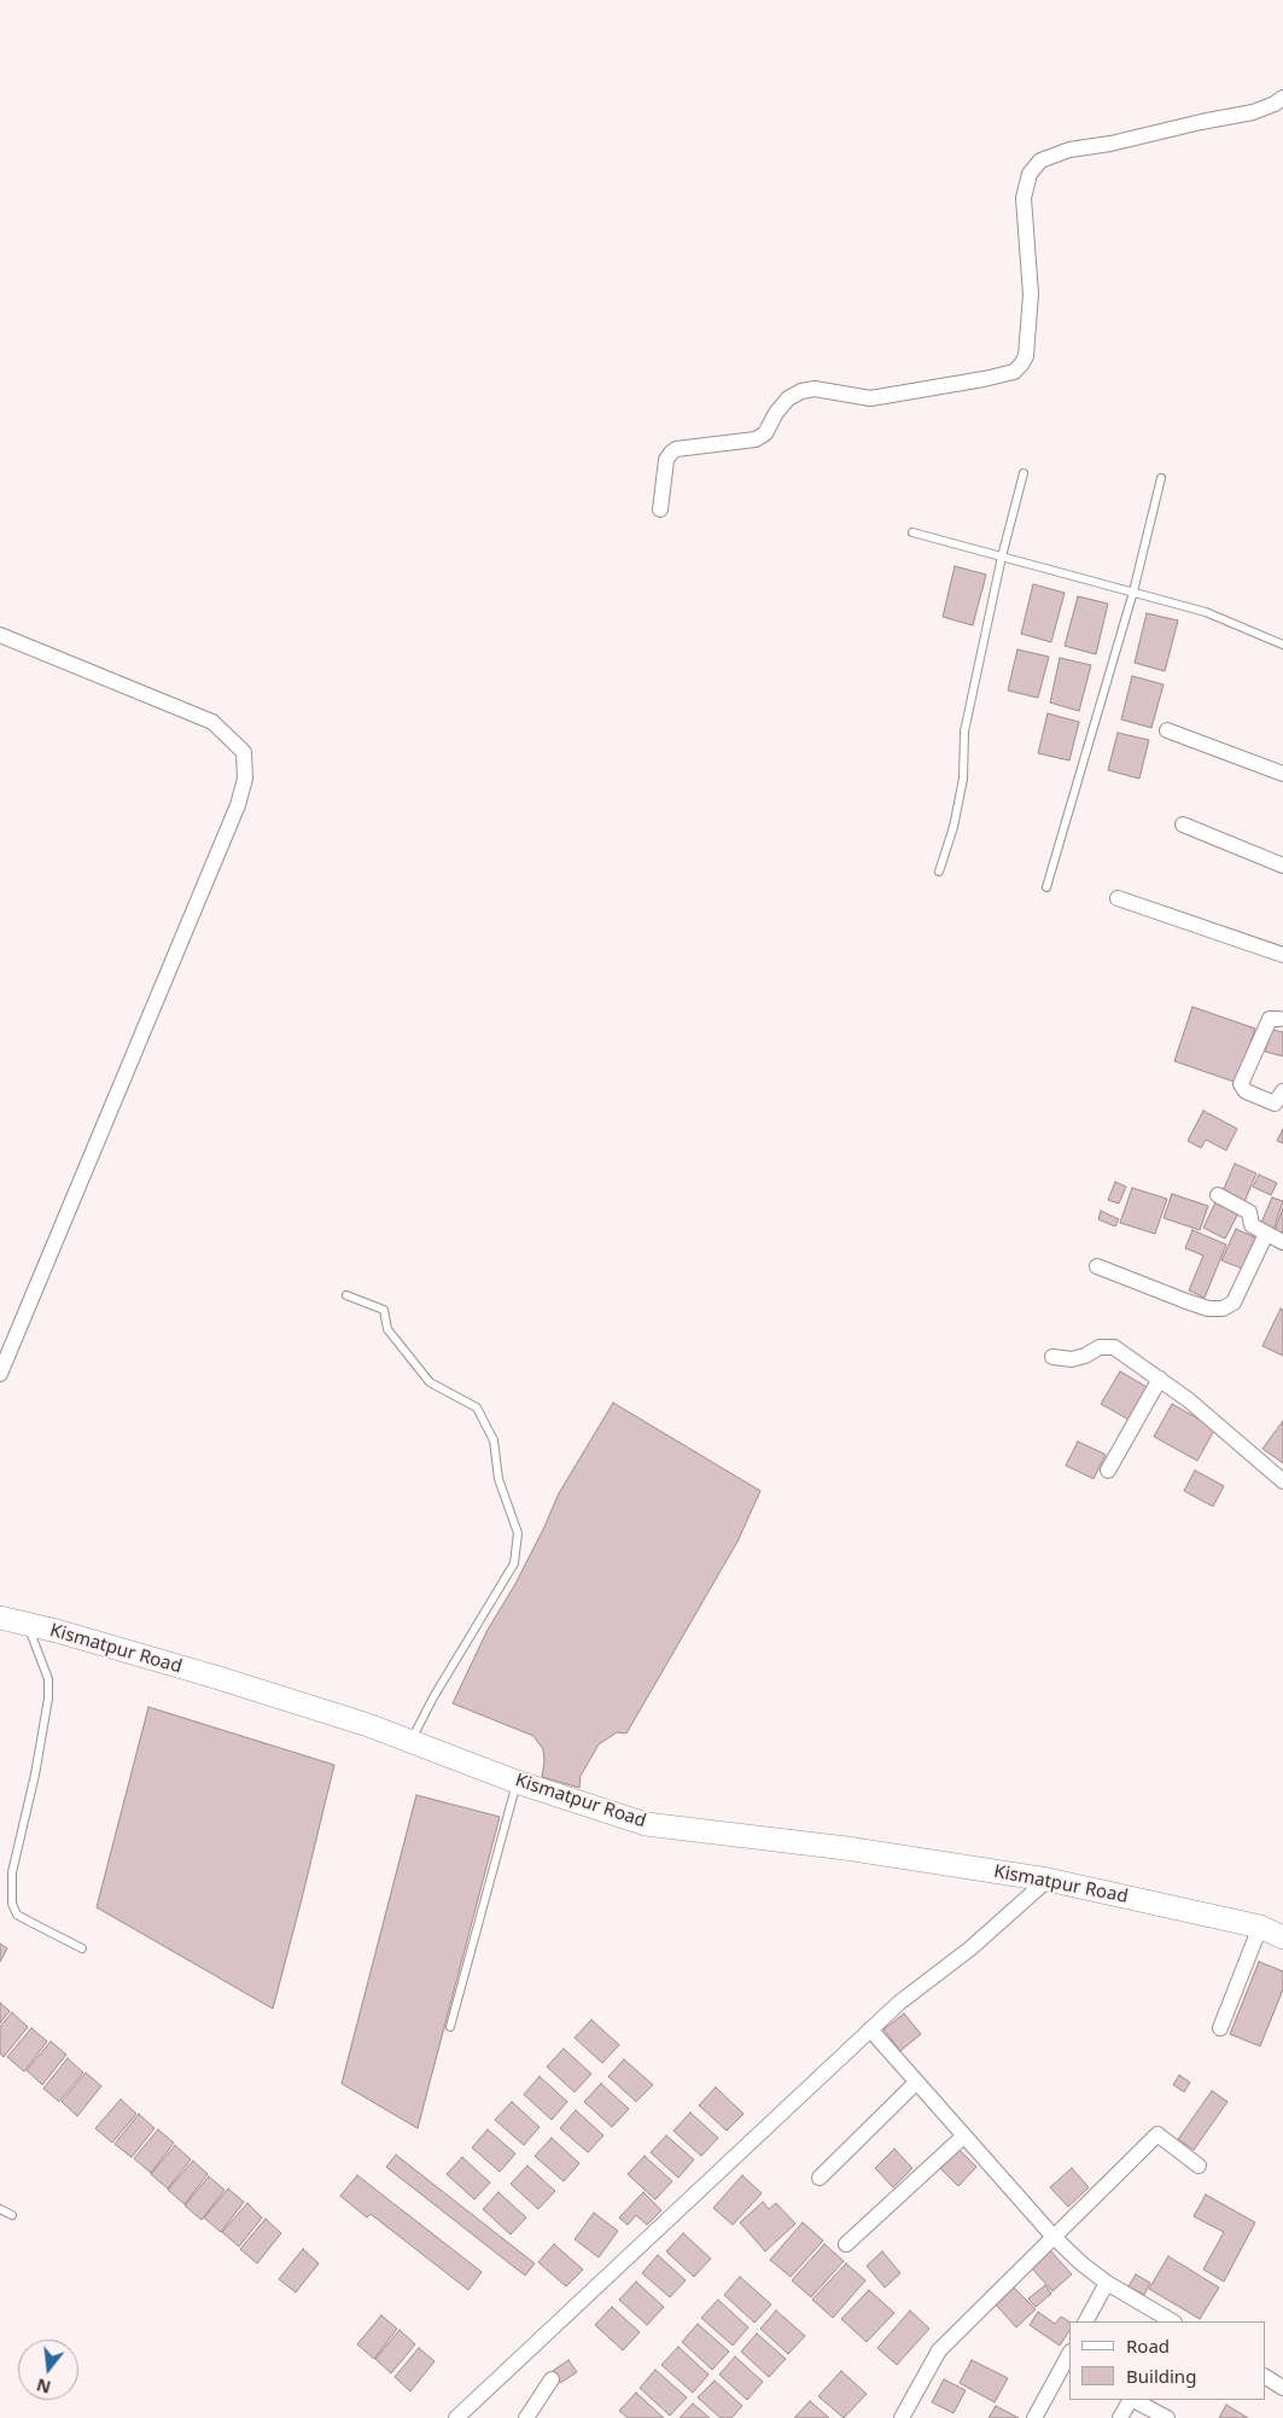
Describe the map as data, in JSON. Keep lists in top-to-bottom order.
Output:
{
  "streets": {
    "street": ["Kismatpur Road"]
  },
  "legend": ["Road", "Building"],
  "north": "bottom"
}
